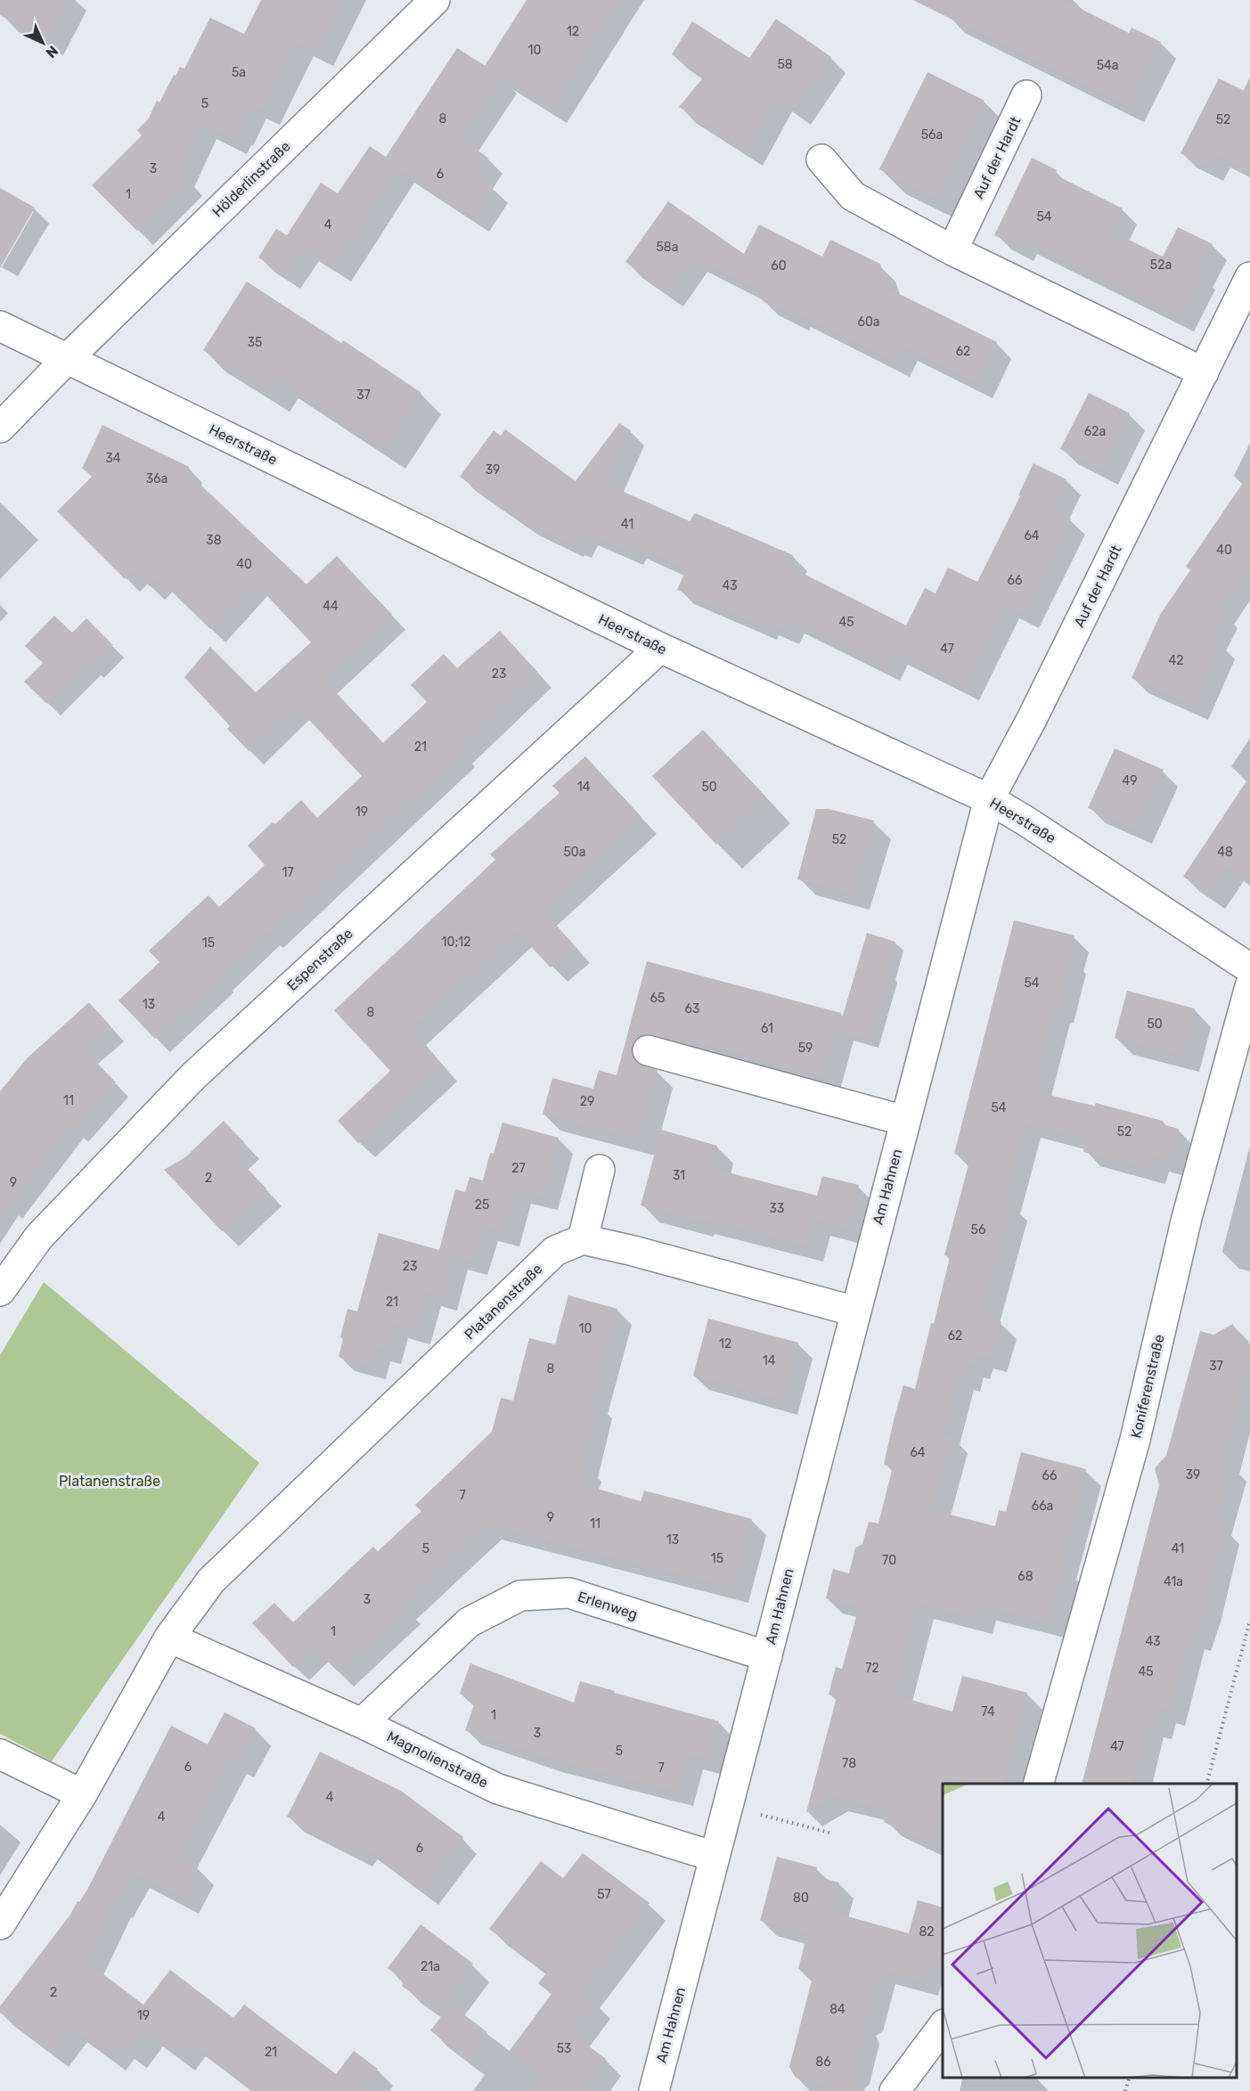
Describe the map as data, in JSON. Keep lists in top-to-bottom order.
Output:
{
  "streets": {
    "street": [
      "Auf der Hardt",
      "Hölderlinstraße",
      "Heerstraße",
      "Espenstraße",
      "Am Hahnen",
      "Platanenstraße",
      "Koniferenstraße",
      "Erlenweg",
      "Magnolienstraße"
    ]
  },
  "crossings": [
    ["Auf der Hardt", "Heerstraße"],
    ["Auf der Hardt", "Am Hahnen"],
    ["Hölderlinstraße", "Heerstraße"],
    ["Heerstraße", "Espenstraße"],
    ["Heerstraße", "Am Hahnen"],
    ["Am Hahnen", "Erlenweg"],
    ["Am Hahnen", "Magnolienstraße"],
    ["Platanenstraße", "Magnolienstraße"],
    ["Erlenweg", "Magnolienstraße"]
  ],
  "parks": ["Platanenstraße"],
  "house_numbers": [
    "12",
    "10",
    "58",
    "54a",
    "5a",
    "5",
    "8",
    "52",
    "56a",
    "3",
    "6",
    "1",
    "54",
    "4",
    "58a",
    "52a",
    "60",
    "60a",
    "35",
    "62",
    "37",
    "62a",
    "34",
    "39",
    "36a",
    "41",
    "64",
    "38",
    "40",
    "40",
    "66",
    "43",
    "44",
    "45",
    "47",
    "42",
    "23",
    "21",
    "49",
    "14",
    "50",
    "19",
    "52",
    "50a",
    "48",
    "17",
    "10;12",
    "15",
    "54",
    "65",
    "13",
    "63",
    "8",
    "50",
    "61",
    "59",
    "11",
    "29",
    "54",
    "52",
    "27",
    "31",
    "2",
    "9",
    "25",
    "33",
    "56",
    "23",
    "21",
    "10",
    "62",
    "12",
    "14",
    "37",
    "8",
    "64",
    "39",
    "66",
    "7",
    "66a",
    "9",
    "11",
    "13",
    "5",
    "41",
    "15",
    "70",
    "68",
    "41a",
    "3",
    "1",
    "43",
    "72",
    "45",
    "74",
    "1",
    "3",
    "47",
    "5",
    "78",
    "6",
    "7",
    "4",
    "4",
    "6",
    "57",
    "80",
    "82",
    "21a",
    "2",
    "84",
    "19",
    "53",
    "21",
    "86"
  ],
  "north": "bottom right"
}
